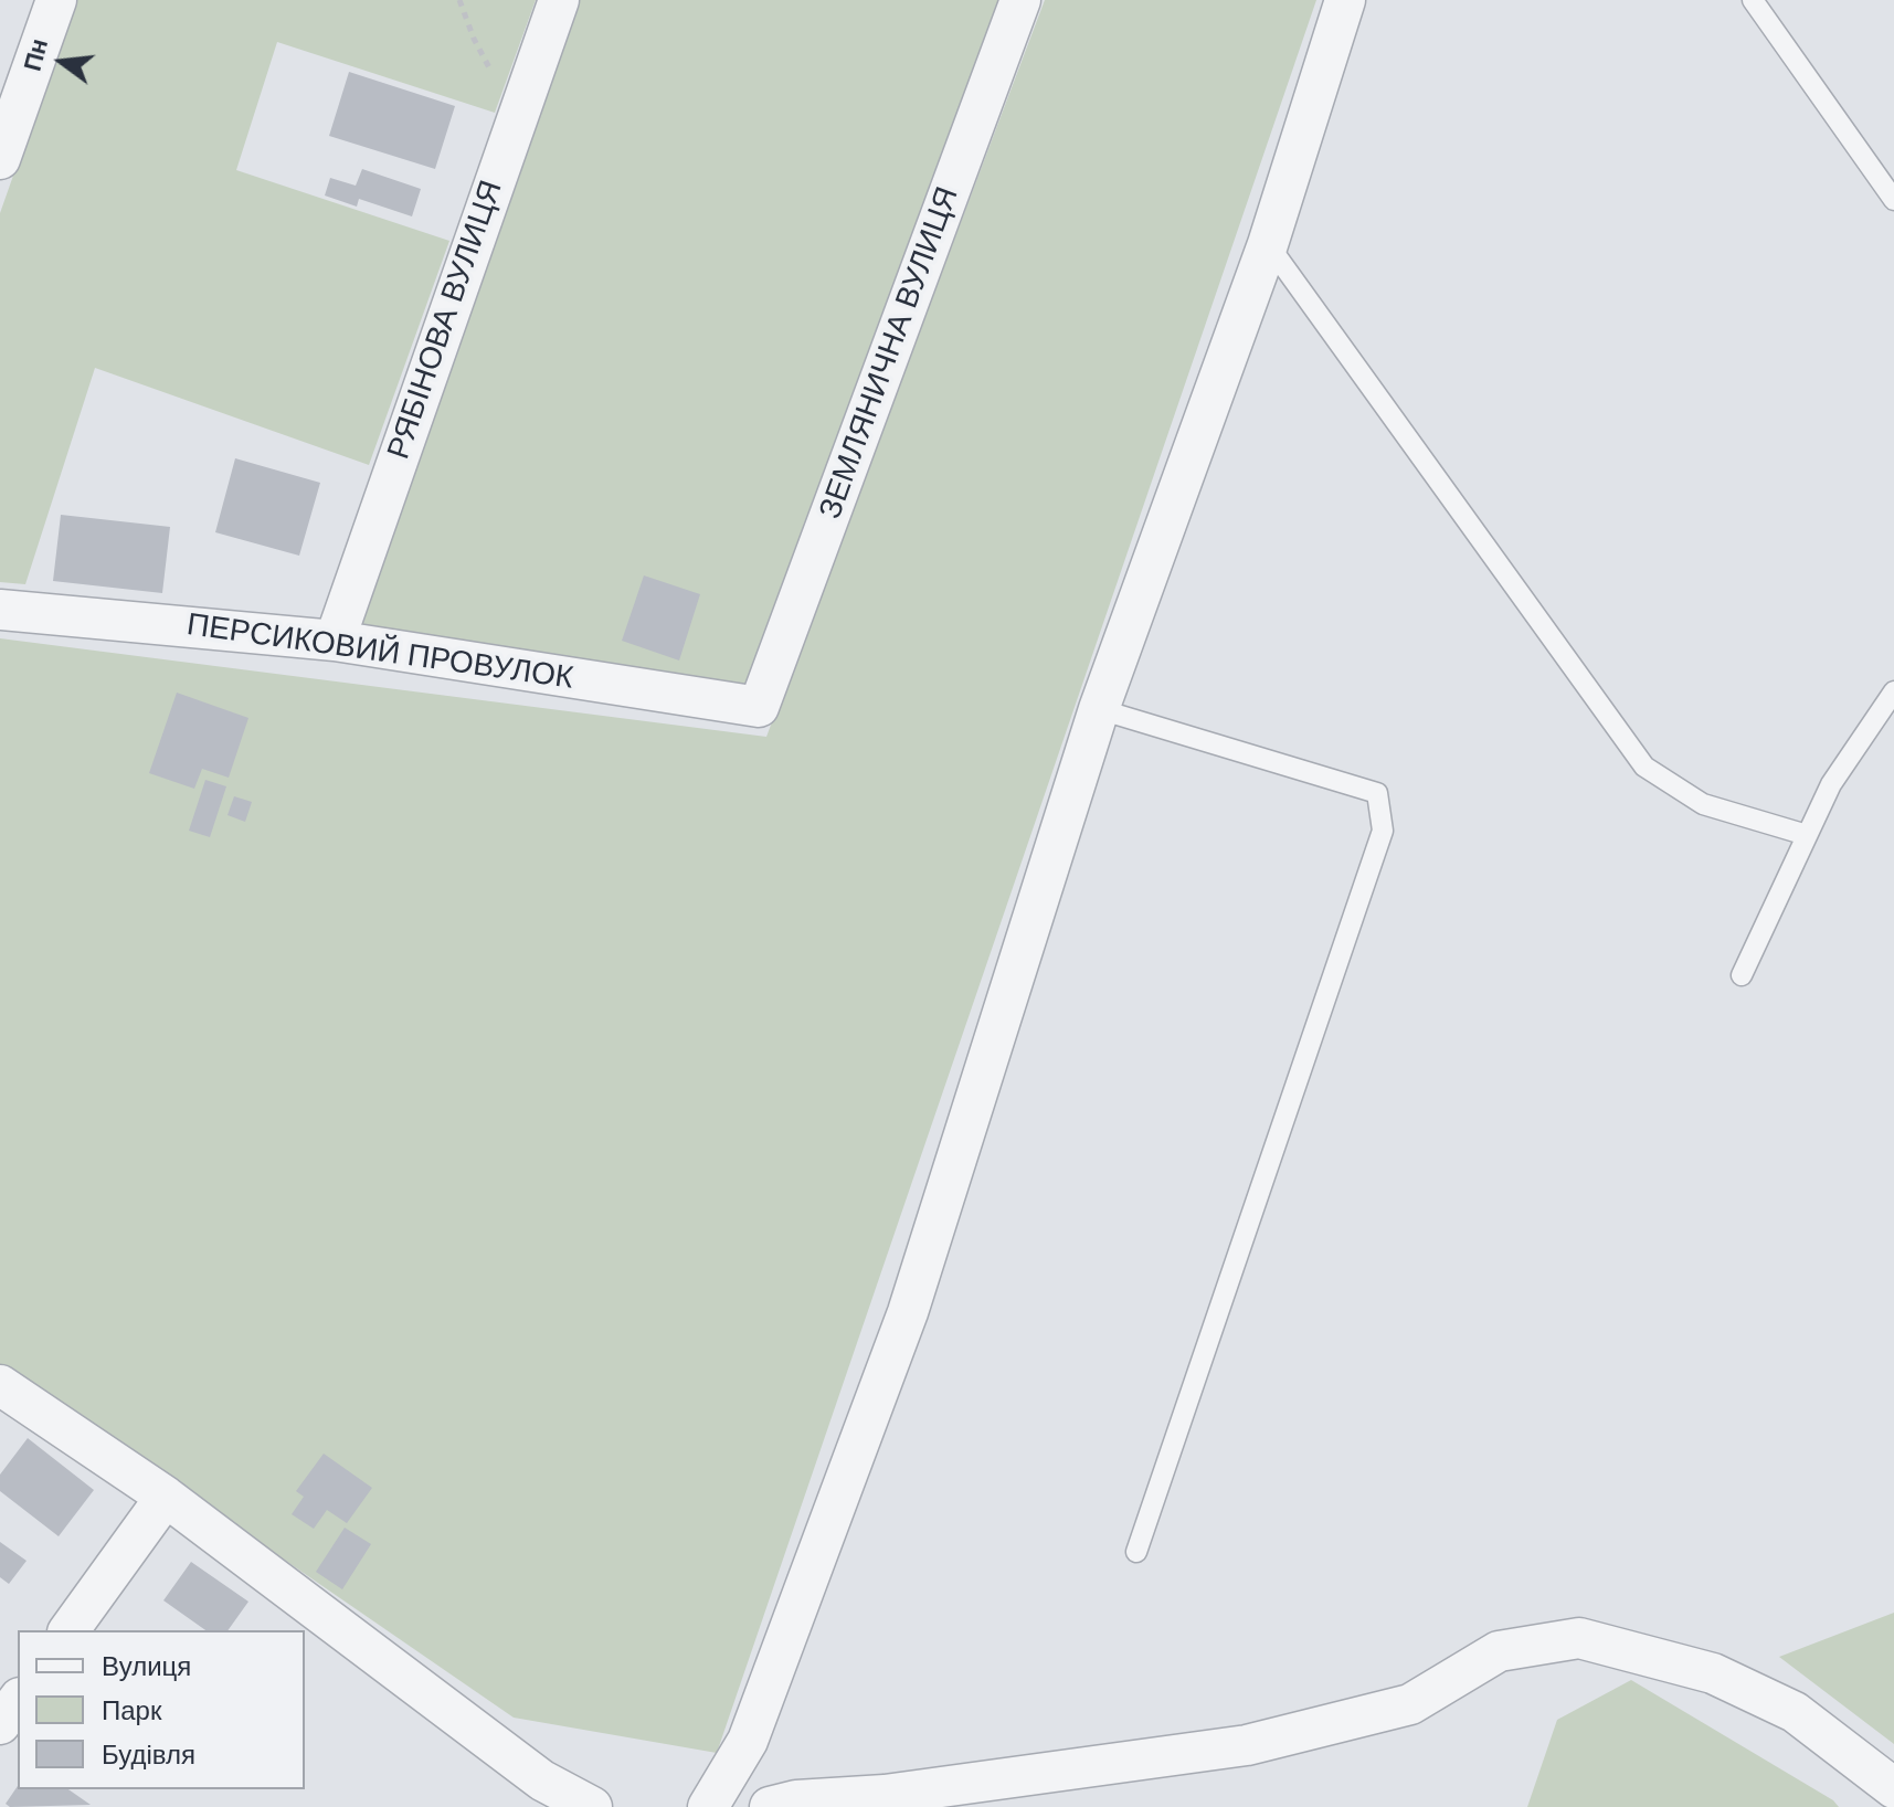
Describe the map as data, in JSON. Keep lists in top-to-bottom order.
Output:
{
  "streets": {
    "street": ["РЯБІНОВА ВУЛИЦЯ", "ЗЕМЛЯНИЧНА ВУЛИЦЯ", "ПЕРСИКОВИЙ ПРОВУЛОК"]
  },
  "crossings": [
    ["РЯБІНОВА ВУЛИЦЯ", "ПЕРСИКОВИЙ ПРОВУЛОК"],
    ["ЗЕМЛЯНИЧНА ВУЛИЦЯ", "ПЕРСИКОВИЙ ПРОВУЛОК"]
  ],
  "legend": ["Вулиця", "Парк", "Будівля"],
  "north": "left"
}
